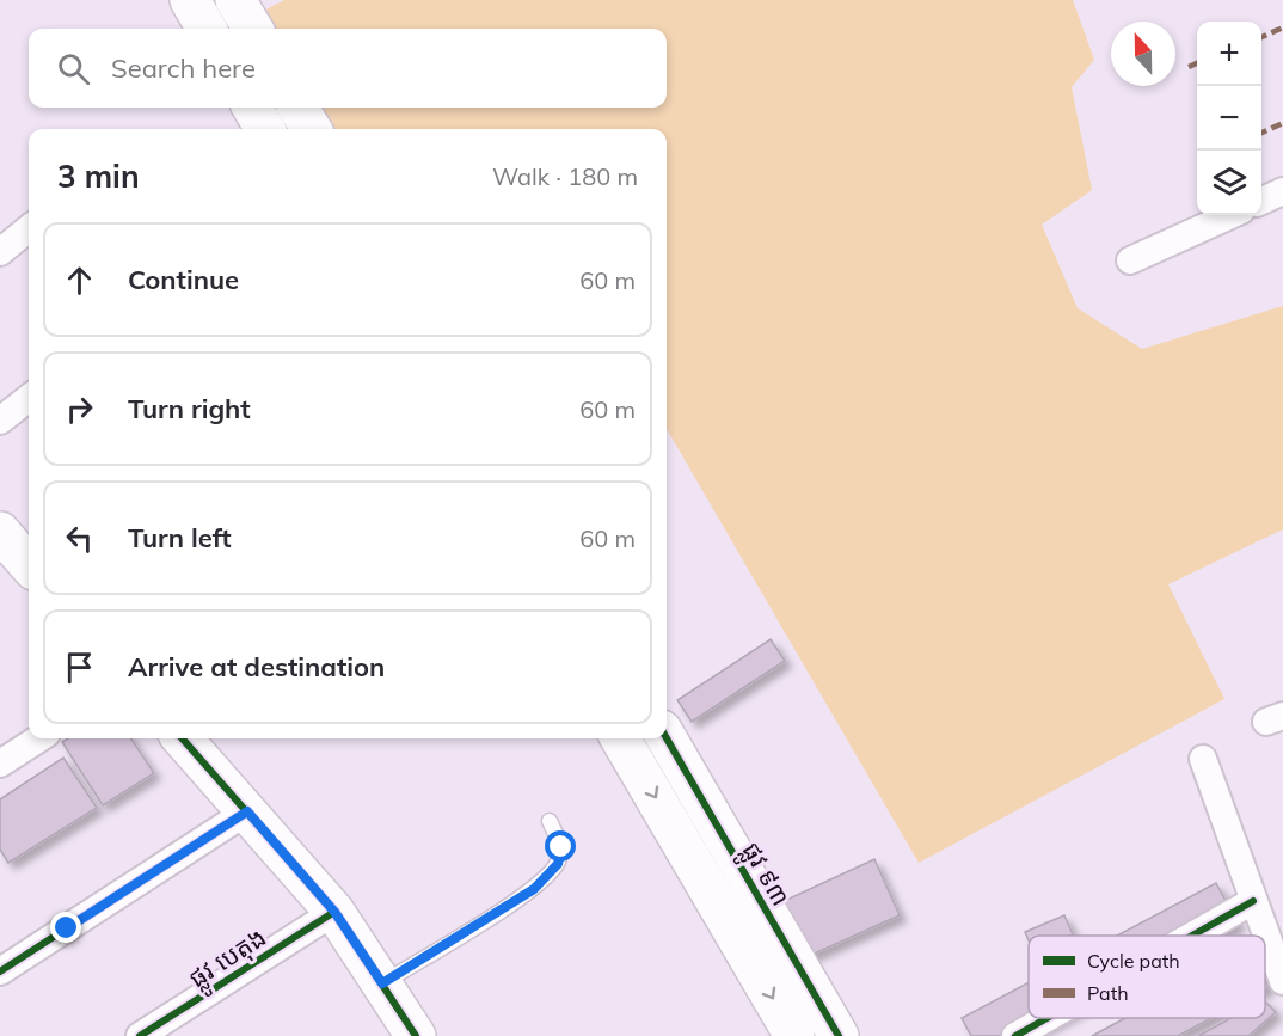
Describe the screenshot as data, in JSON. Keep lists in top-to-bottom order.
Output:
{
  "streets": {
    "street": ["ផ្លូវ ៩៣", "ផ្លូវ បេតុង"]
  },
  "legend": ["Cycle path", "Path"],
  "north": "top",
  "page": {
    "map_buttons": ["+", "−"],
    "search": "Search here",
    "heading": ["3 min", "Walk · 180 m"],
    "list": [
      ["Continue", "60 m"],
      ["Turn right", "60 m"],
      ["Turn left", "60 m"],
      "Arrive at destination"
    ]
  }
}
